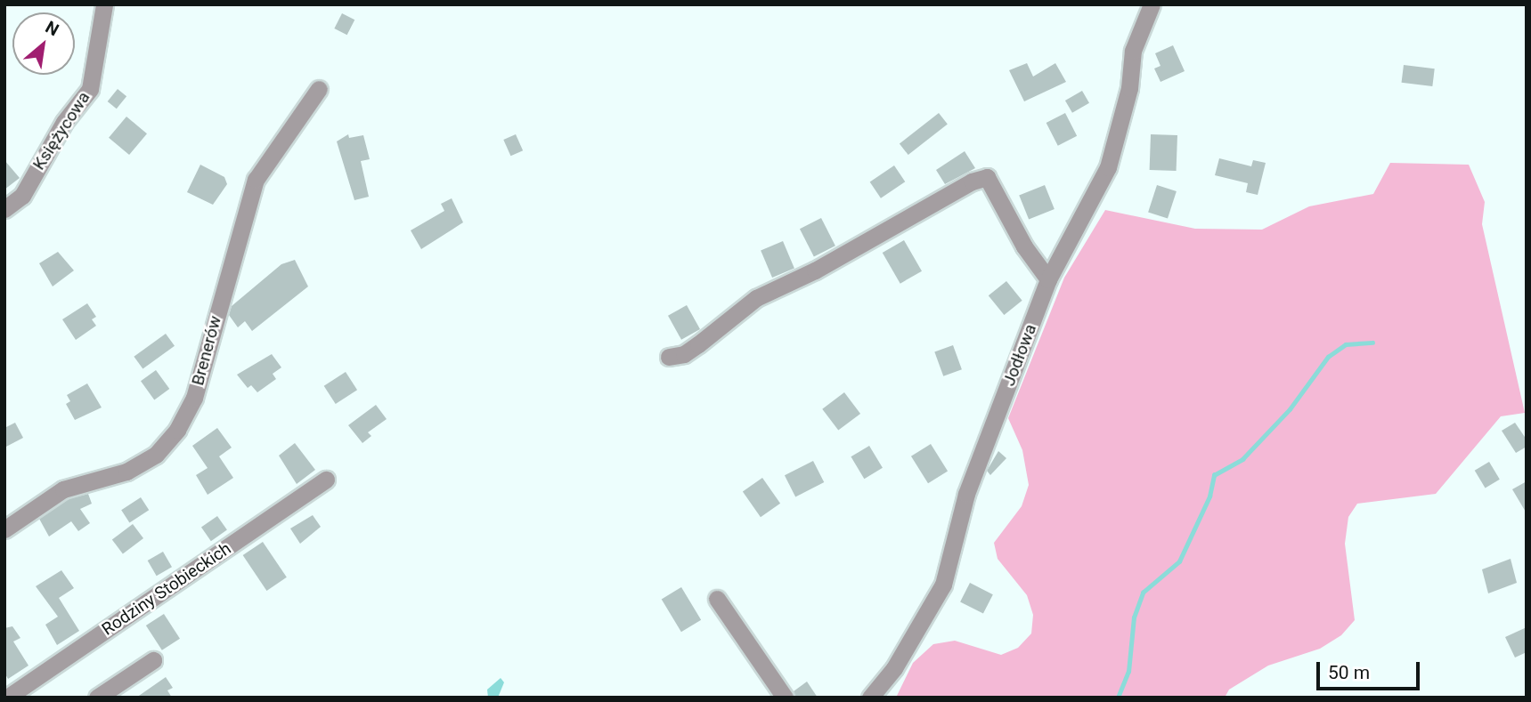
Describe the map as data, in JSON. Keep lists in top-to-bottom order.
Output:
{
  "streets": {
    "street": [
      "Księżycowa",
      "Brenerów",
      "Jodłowa",
      "Rodziny Stobieckich"
    ]
  },
  "scale_bar": "50 m",
  "north": "top right"
}
